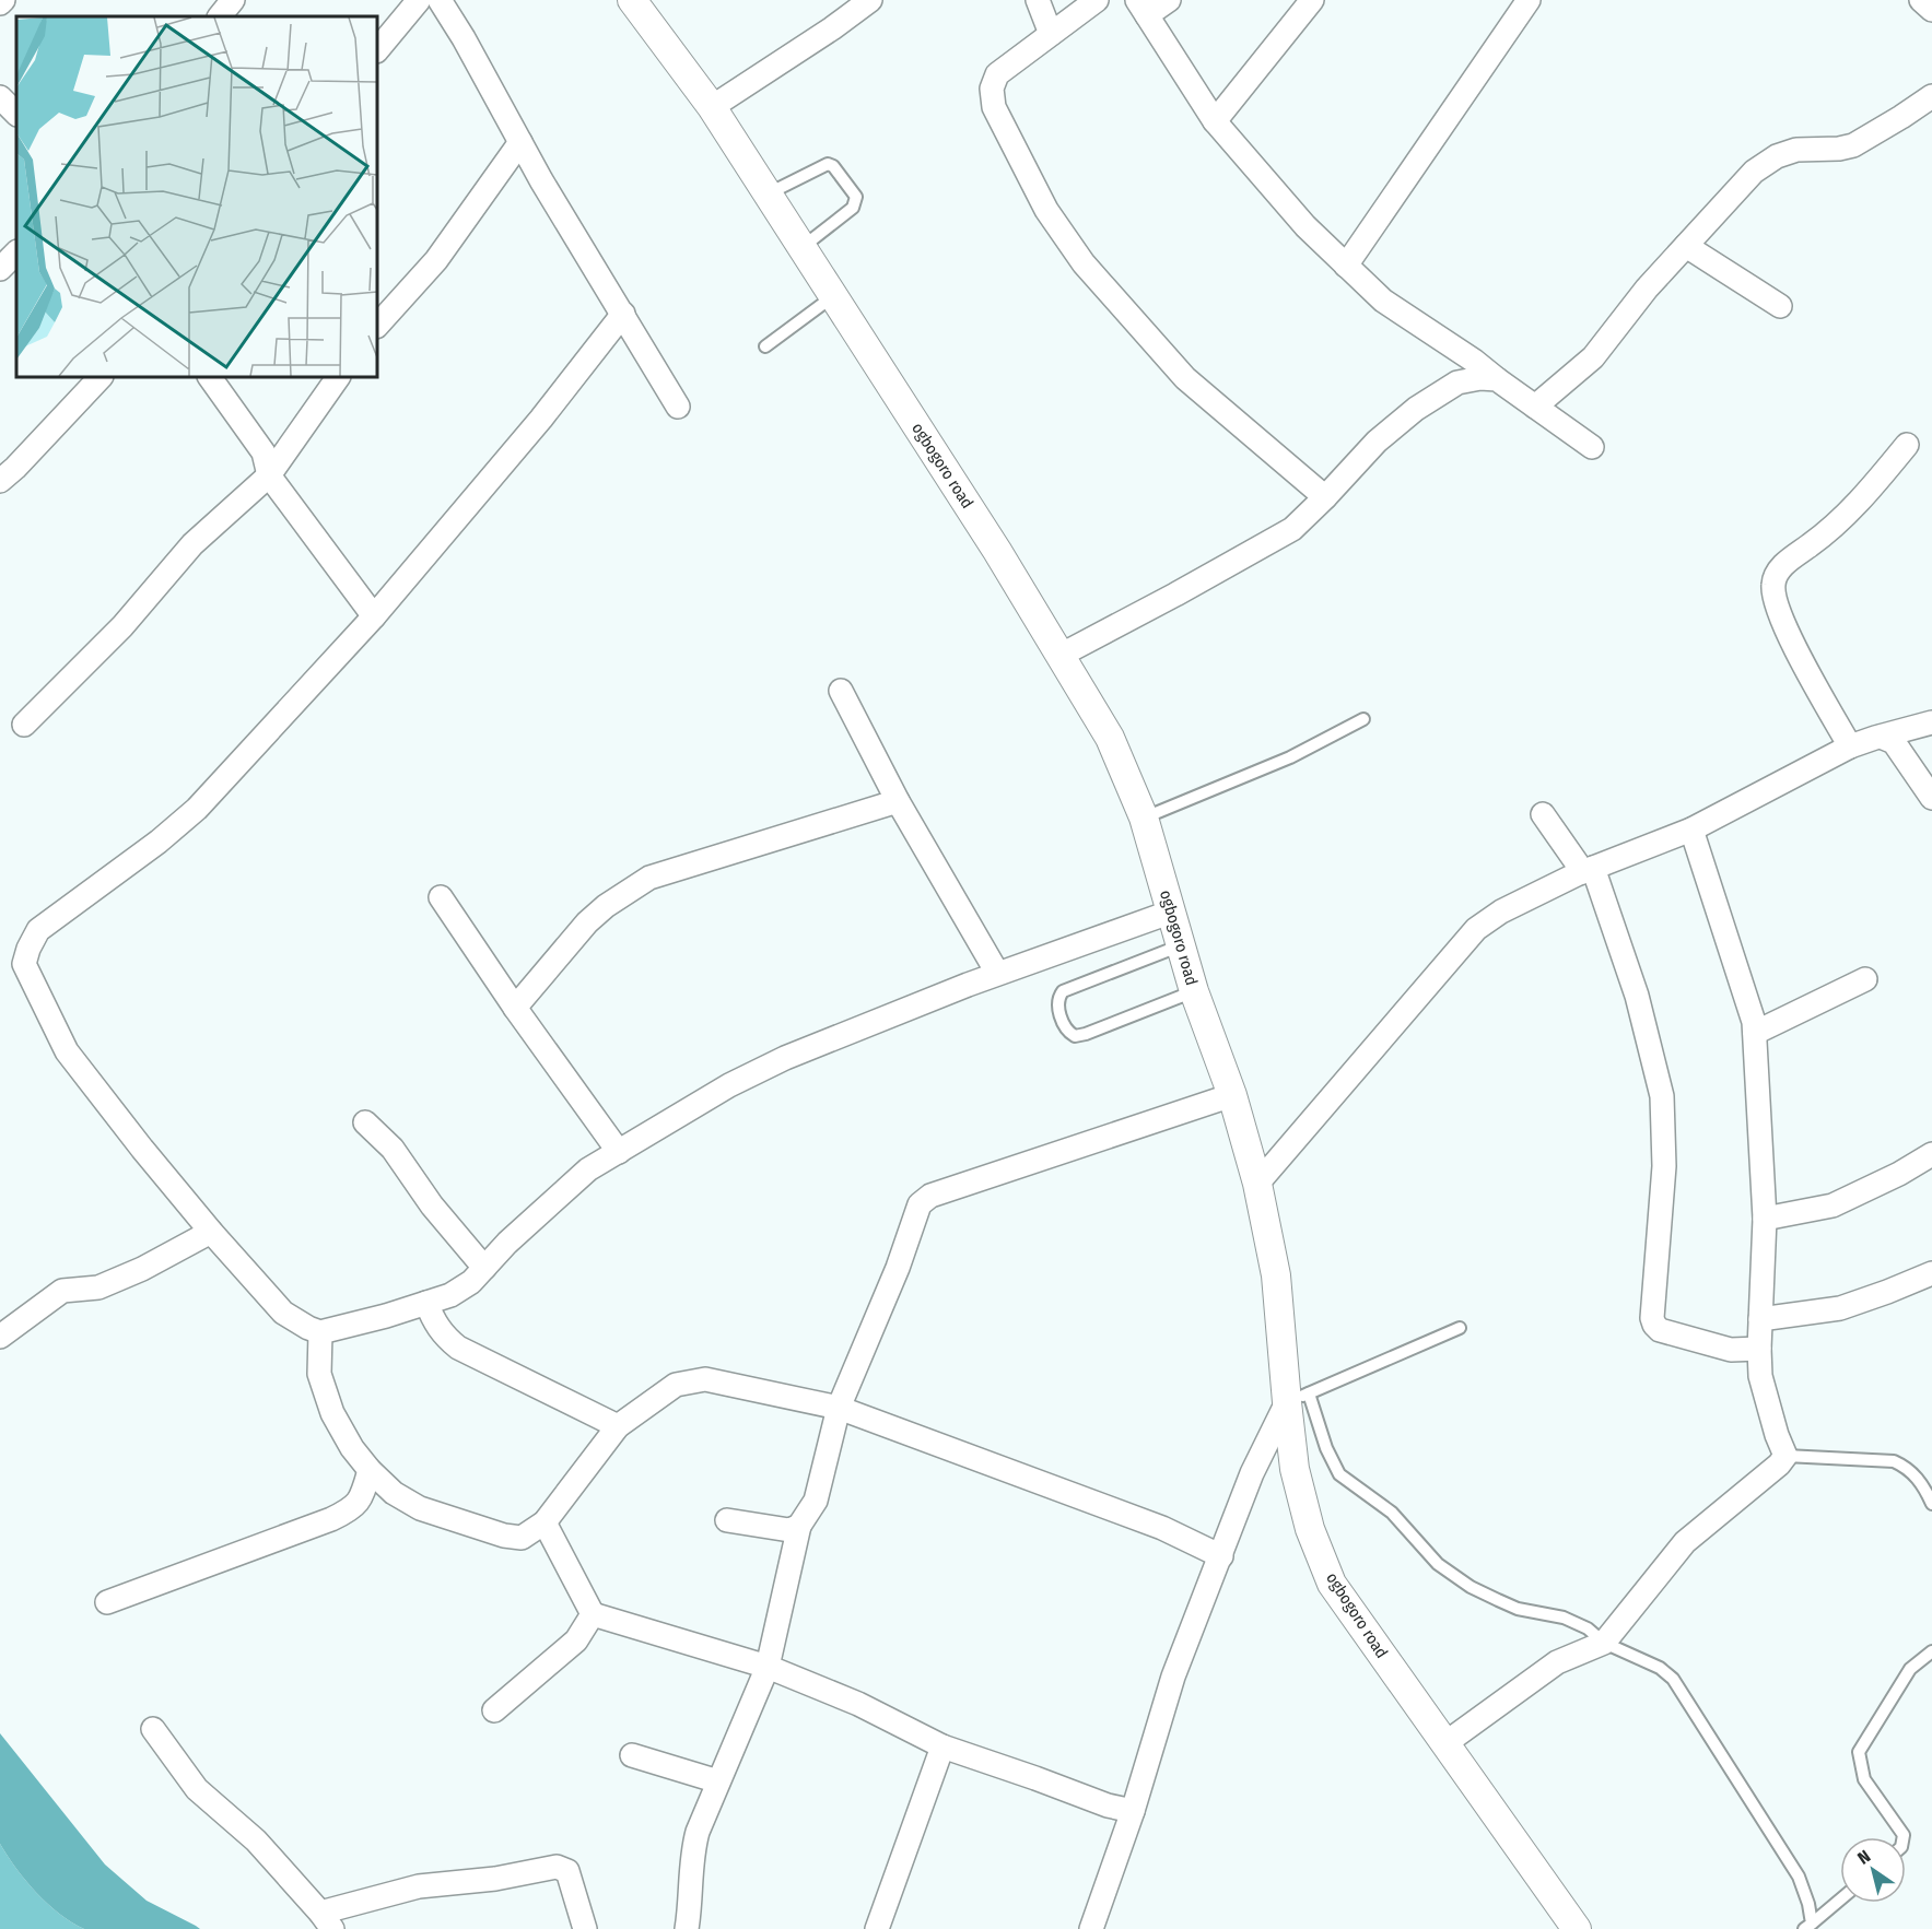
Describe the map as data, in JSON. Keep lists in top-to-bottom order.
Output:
{
  "streets": {
    "street": ["ogbogoro road"]
  },
  "north": "top left"
}
